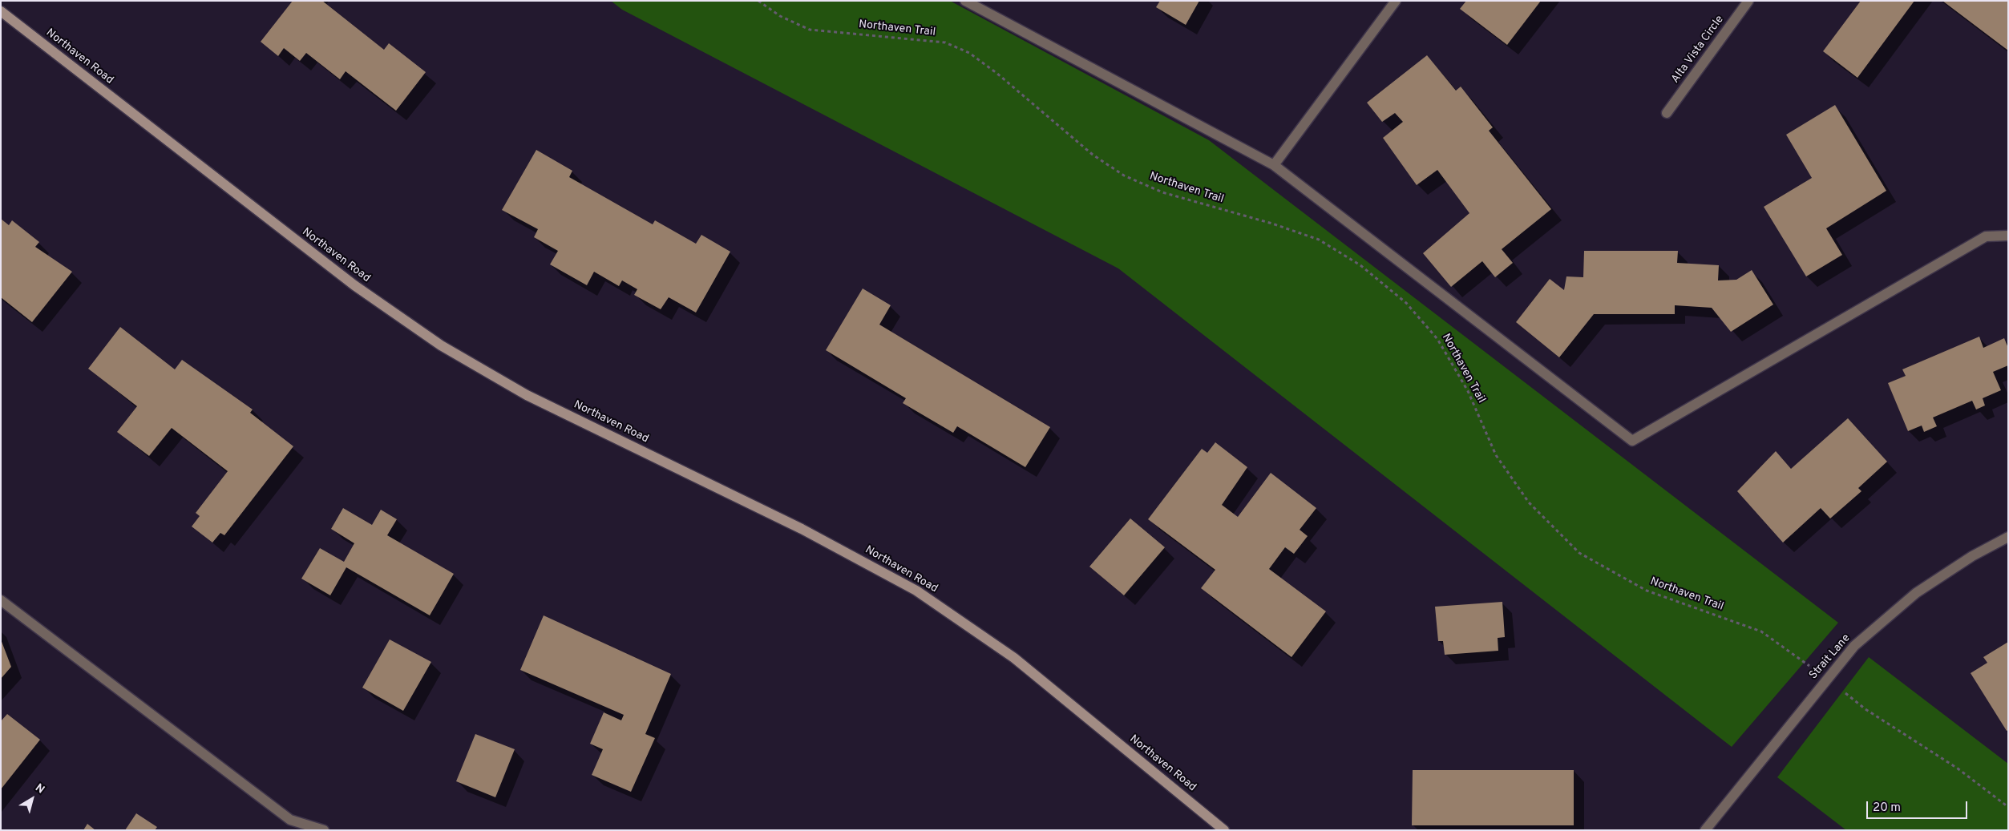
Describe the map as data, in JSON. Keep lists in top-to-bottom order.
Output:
{
  "streets": {
    "street": ["Alta Vista Circle", "Northaven Road", "Strait Lane"],
    "path": ["Northaven Trail"]
  },
  "crossings": [
    ["Northaven Trail", "Strait Lane"]
  ],
  "scale_bar": "20 m",
  "north": "top right"
}
